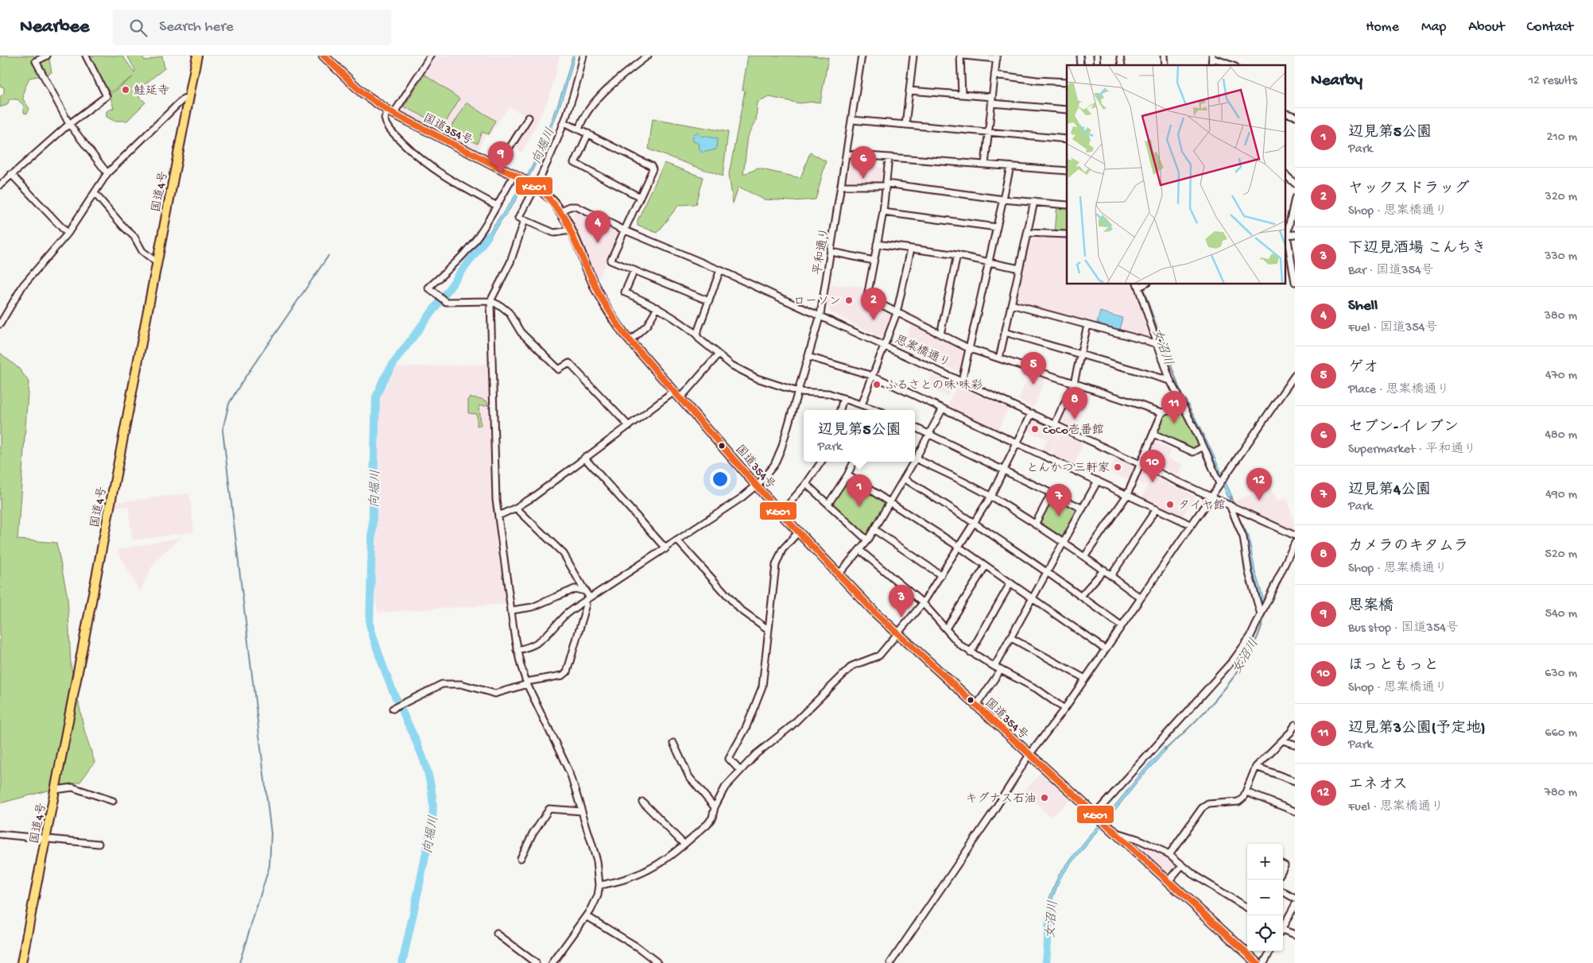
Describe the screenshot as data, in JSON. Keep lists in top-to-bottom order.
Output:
{
  "streets": {
    "highway": ["国道354号", "国道4号"],
    "street": ["平和通り", "思案橋通り"]
  },
  "crossings": [
    ["国道354号", "平和通り"],
    ["国道354号", "思案橋通り"],
    ["平和通り", "思案橋通り"]
  ],
  "water": ["向堀川", "女沼川"],
  "places": [
    "鮭延寺",
    "ローソン",
    "ふるさとの味 味彩",
    "CoCo壱番館",
    "とんかつ三軒家",
    "タイヤ館",
    "キグナス石油"
  ],
  "lines": ["transit line KG01"],
  "page": {
    "header": "Nearbee",
    "search": "Search here",
    "nav": [
      "Home",
      "Map",
      "About",
      "Contact"
    ],
    "heading": ["Nearby", "12 results"],
    "list": [
      {
        "mark": "1",
        "name": "辺見第5公園",
        "note": "Park",
        "value": "210 m"
      },
      {
        "mark": "2",
        "name": "ヤックスドラッグ",
        "note": "Shop · 思案橋通り",
        "value": "320 m"
      },
      {
        "mark": "3",
        "name": "下辺見酒場 こんちき",
        "note": "Bar · 国道354号",
        "value": "330 m"
      },
      {
        "mark": "4",
        "name": "Shell",
        "note": "Fuel · 国道354号",
        "value": "380 m"
      },
      {
        "mark": "5",
        "name": "ゲオ",
        "note": "Place · 思案橋通り",
        "value": "470 m"
      },
      {
        "mark": "6",
        "name": "セブン-イレブン",
        "note": "Supermarket · 平和通り",
        "value": "480 m"
      },
      {
        "mark": "7",
        "name": "辺見第4公園",
        "note": "Park",
        "value": "490 m"
      },
      {
        "mark": "8",
        "name": "カメラのキタムラ",
        "note": "Shop · 思案橋通り",
        "value": "520 m"
      },
      {
        "mark": "9",
        "name": "思案橋",
        "note": "Bus stop · 国道354号",
        "value": "540 m"
      },
      {
        "mark": "10",
        "name": "ほっともっと",
        "note": "Shop · 思案橋通り",
        "value": "630 m"
      },
      {
        "mark": "11",
        "name": "辺見第3公園(予定地)",
        "note": "Park",
        "value": "660 m"
      },
      {
        "mark": "12",
        "name": "エネオス",
        "note": "Fuel · 思案橋通り",
        "value": "780 m"
      }
    ],
    "pins": [
      "9",
      "6",
      "4",
      "2",
      "5",
      "8",
      "11",
      "10",
      "12",
      "1",
      "7",
      "3"
    ],
    "popup": ["辺見第5公園", "Park"],
    "map_buttons": ["+", "−"]
  }
}
